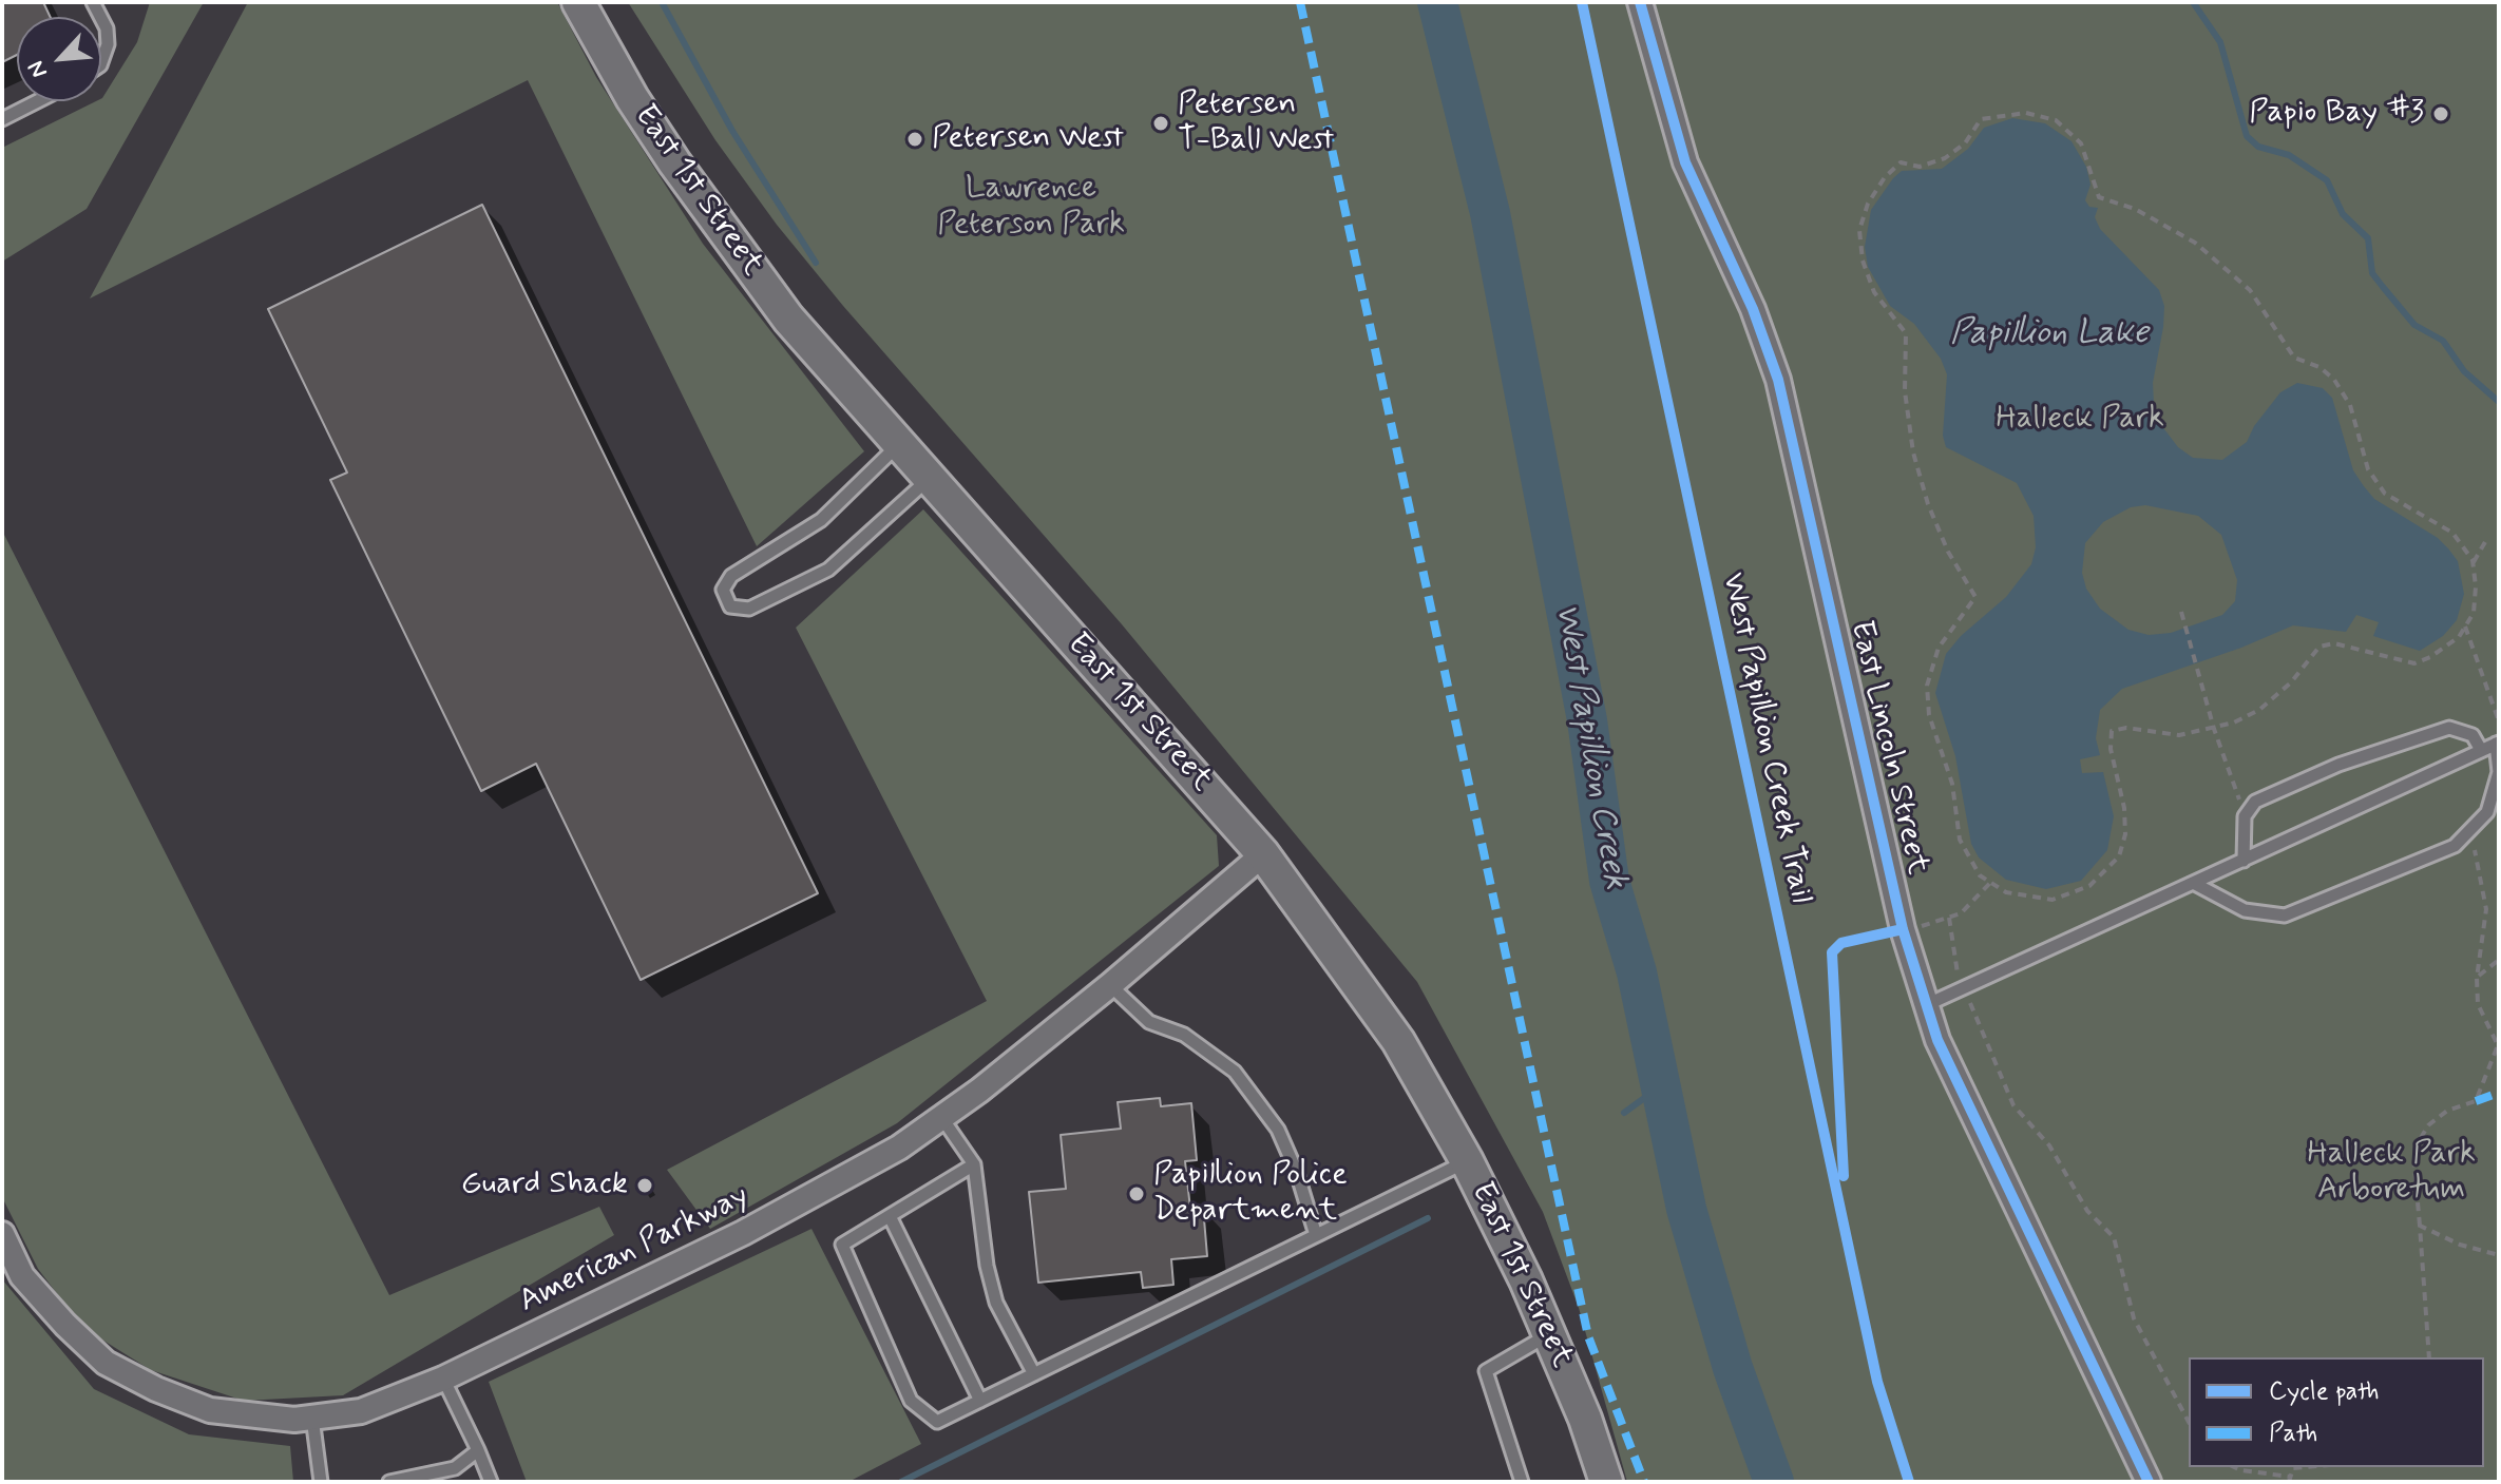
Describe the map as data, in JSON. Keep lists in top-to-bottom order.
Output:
{
  "streets": {
    "main road": ["East 1st Street"],
    "street": ["East Lincoln Street", "American Parkway"],
    "cycle path": ["West Papillion Creek Trail"]
  },
  "crossings": [
    ["East 1st Street", "American Parkway"]
  ],
  "water": ["Papillion Lake", "West Papillion Creek"],
  "parks": ["Lawrence Peterson Park", "Halleck Park", "Halleck Park Arboretum"],
  "places": [
    "Papio Bay #3",
    "Petersen T-Ball West",
    "Petersen West",
    "Guard Shack",
    "Papillion Police Department"
  ],
  "legend": ["Cycle path", "Path"],
  "north": "bottom left"
}
